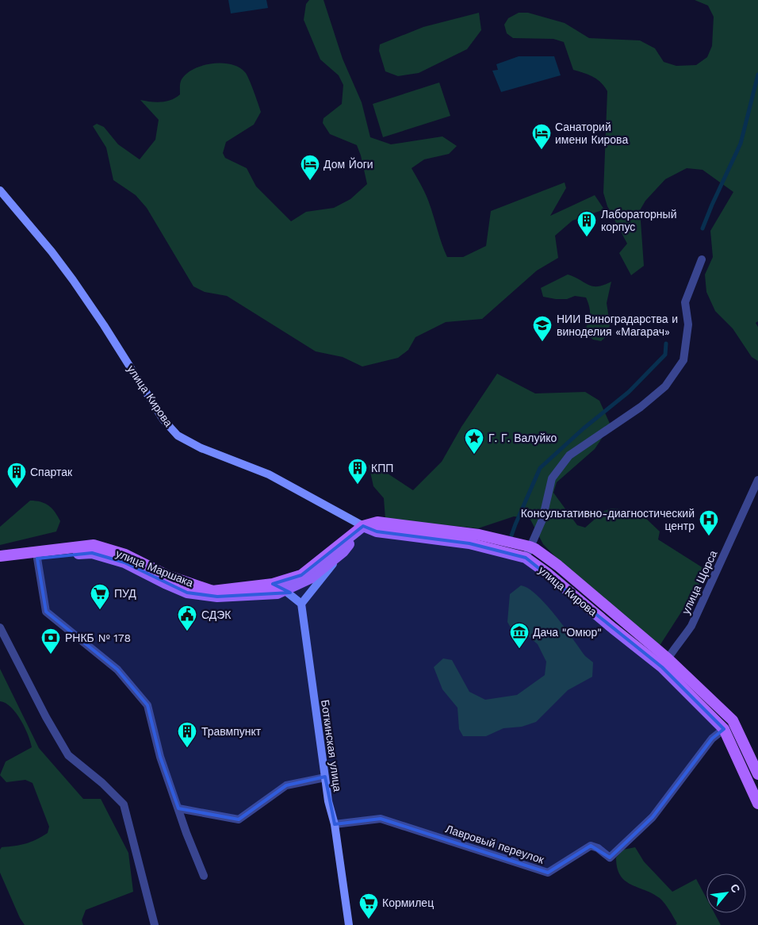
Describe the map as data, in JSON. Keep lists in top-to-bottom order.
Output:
{
  "streets": {
    "main road": ["улица Кирова", "улица Маршака", "Боткинская улица"],
    "street": ["улица Щорса", "Лавровый переулок"]
  },
  "crossings": [
    ["улица Кирова", "улица Маршака"],
    ["улица Кирова", "улица Щорса"],
    ["улица Кирова", "Лавровый переулок"],
    ["Боткинская улица", "Лавровый переулок"]
  ],
  "places": {
    "hotel": ["Санаторий имени Кирова", "Дом Йоги"],
    "building": [
      "Лабораторный корпус",
      "КПП",
      "Спартак",
      "Травмпункт"
    ],
    "school or university": ["НИИ Виноградарства и виноделия «Магарач»"],
    "place": ["Г. Г. Валуйко"],
    "hospital": ["Консультативно-диагностический центр"],
    "supermarket": ["ПУД", "Кормилец"],
    "public building": ["СДЭК"],
    "museum": ["Дача \"Омюр\""],
    "bank": ["РНКБ № 178"]
  },
  "north": "top right"
}
